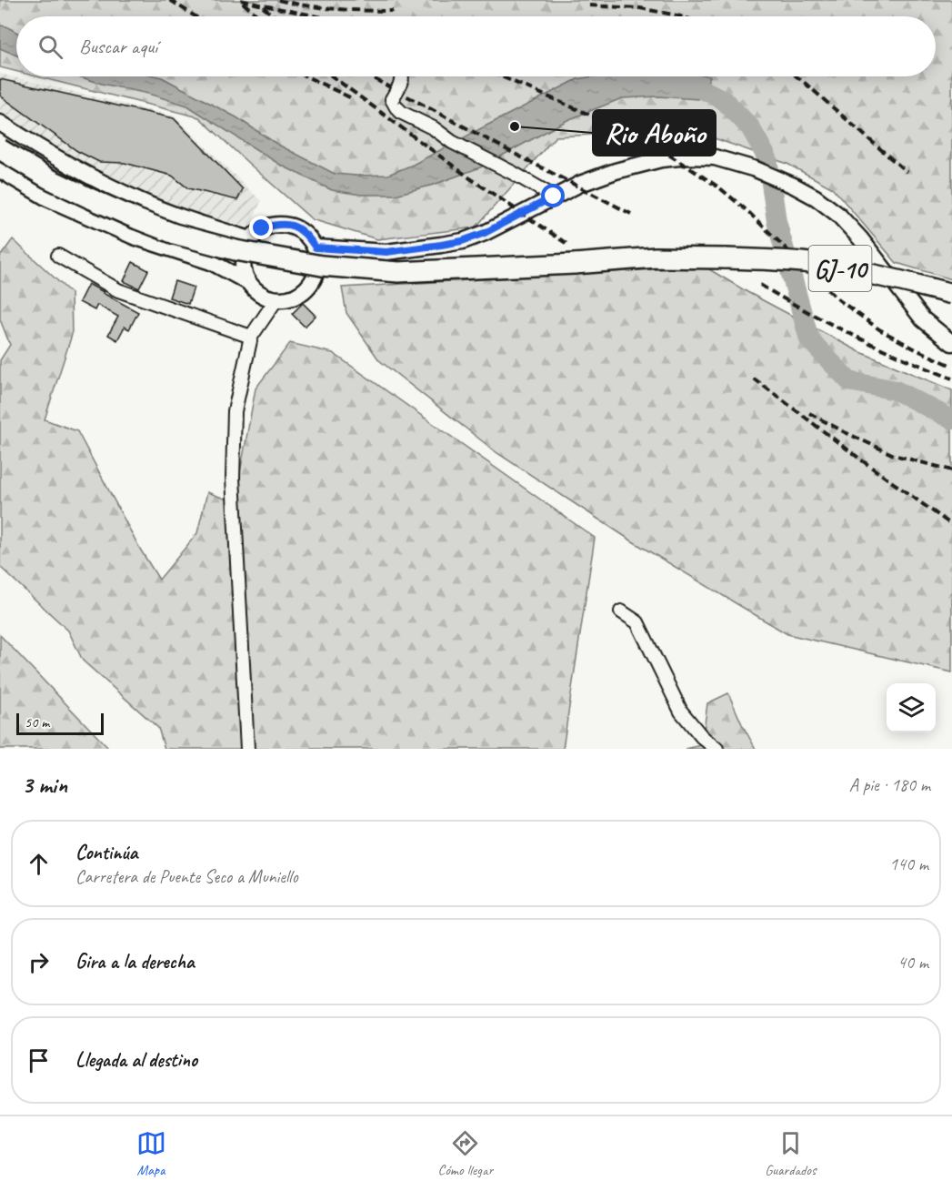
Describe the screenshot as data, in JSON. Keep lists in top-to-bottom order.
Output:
{
  "streets": {
    "highway": ["GJ-10"]
  },
  "places": ["Rio Aboño"],
  "scale_bar": "50 m",
  "page": {
    "search": "Buscar aquí",
    "scale": "50 m",
    "heading": ["3 min", "A pie · 180 m"],
    "list": [
      ["Continúa", "Carretera de Puente Seco a Muniello", "140 m"],
      ["Gira a la derecha", "40 m"],
      "Llegada al destino"
    ],
    "nav": ["Mapa", "Cómo llegar", "Guardados"]
  }
}
